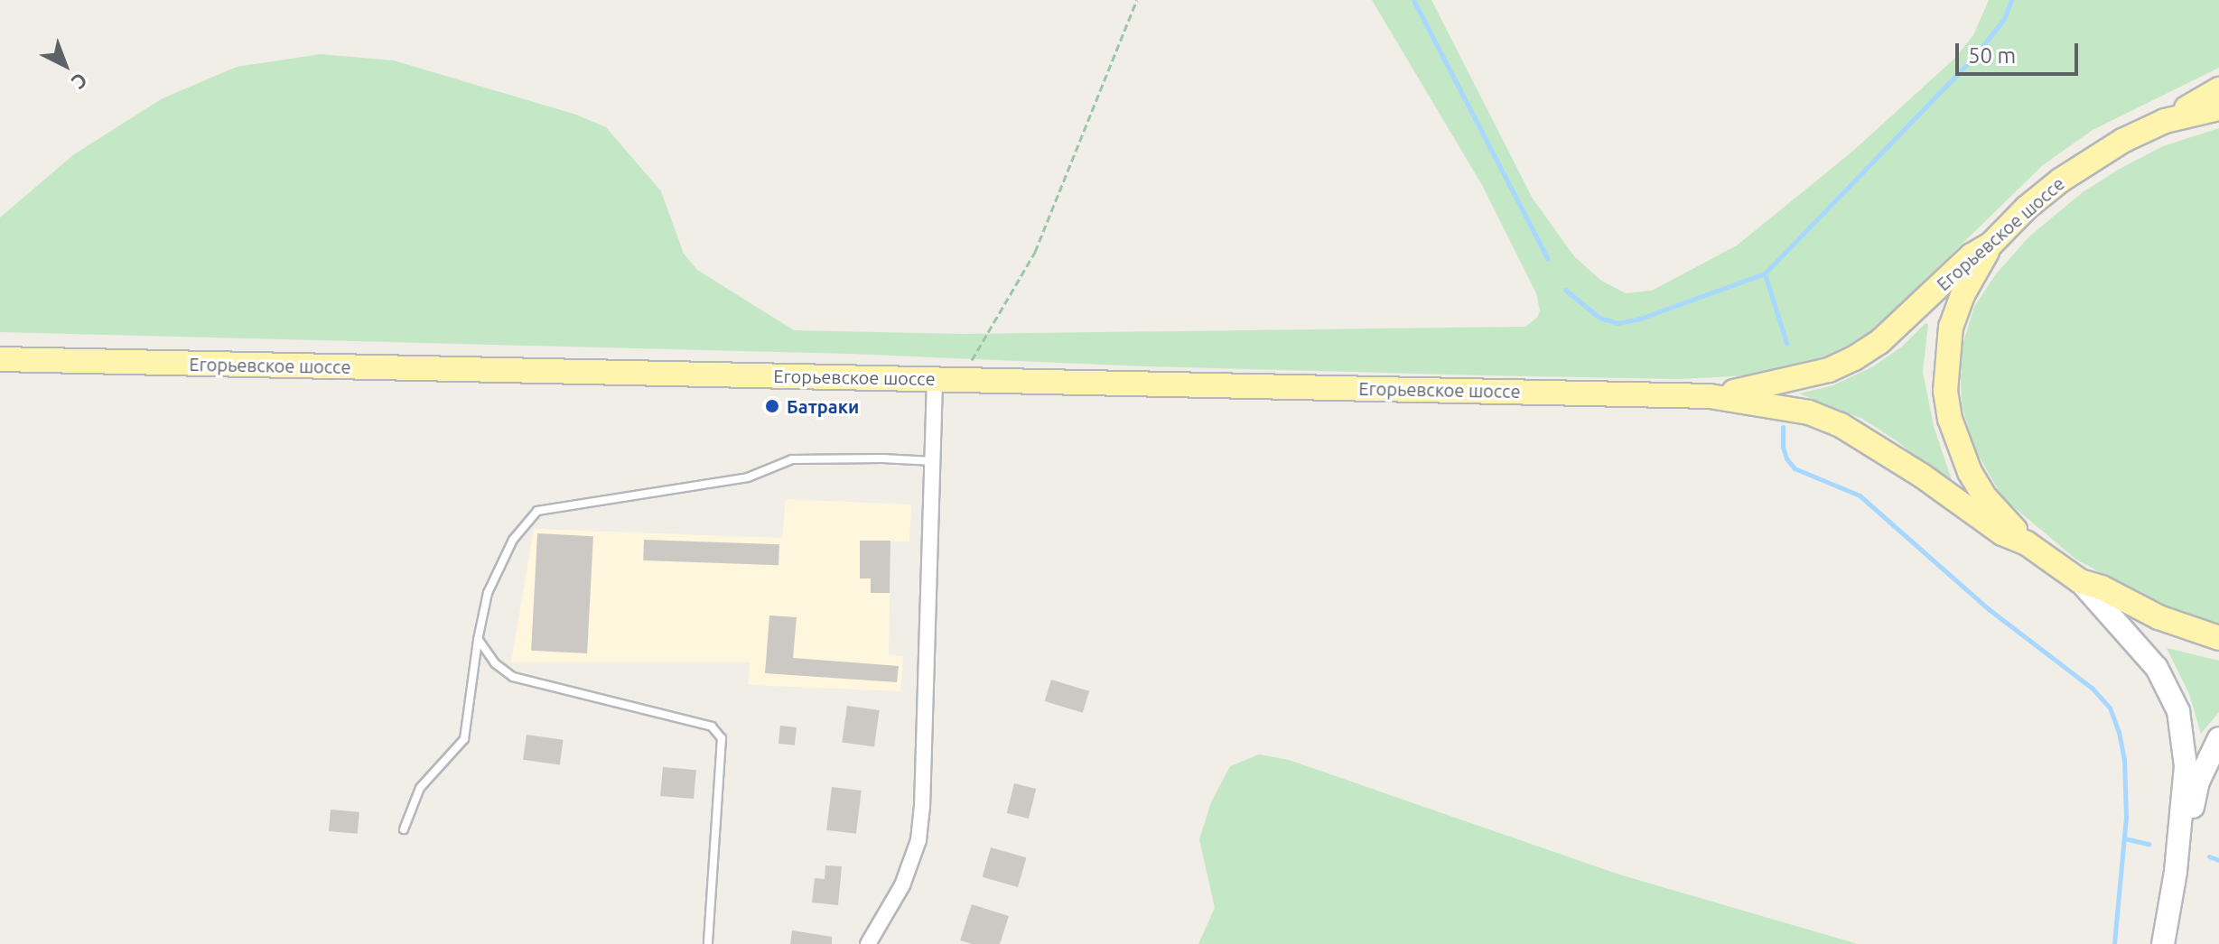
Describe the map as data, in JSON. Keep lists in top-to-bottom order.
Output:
{
  "streets": {
    "main road": ["Егорьевское шоссе"]
  },
  "places": ["Батраки"],
  "scale_bar": "50 m",
  "north": "bottom right"
}
